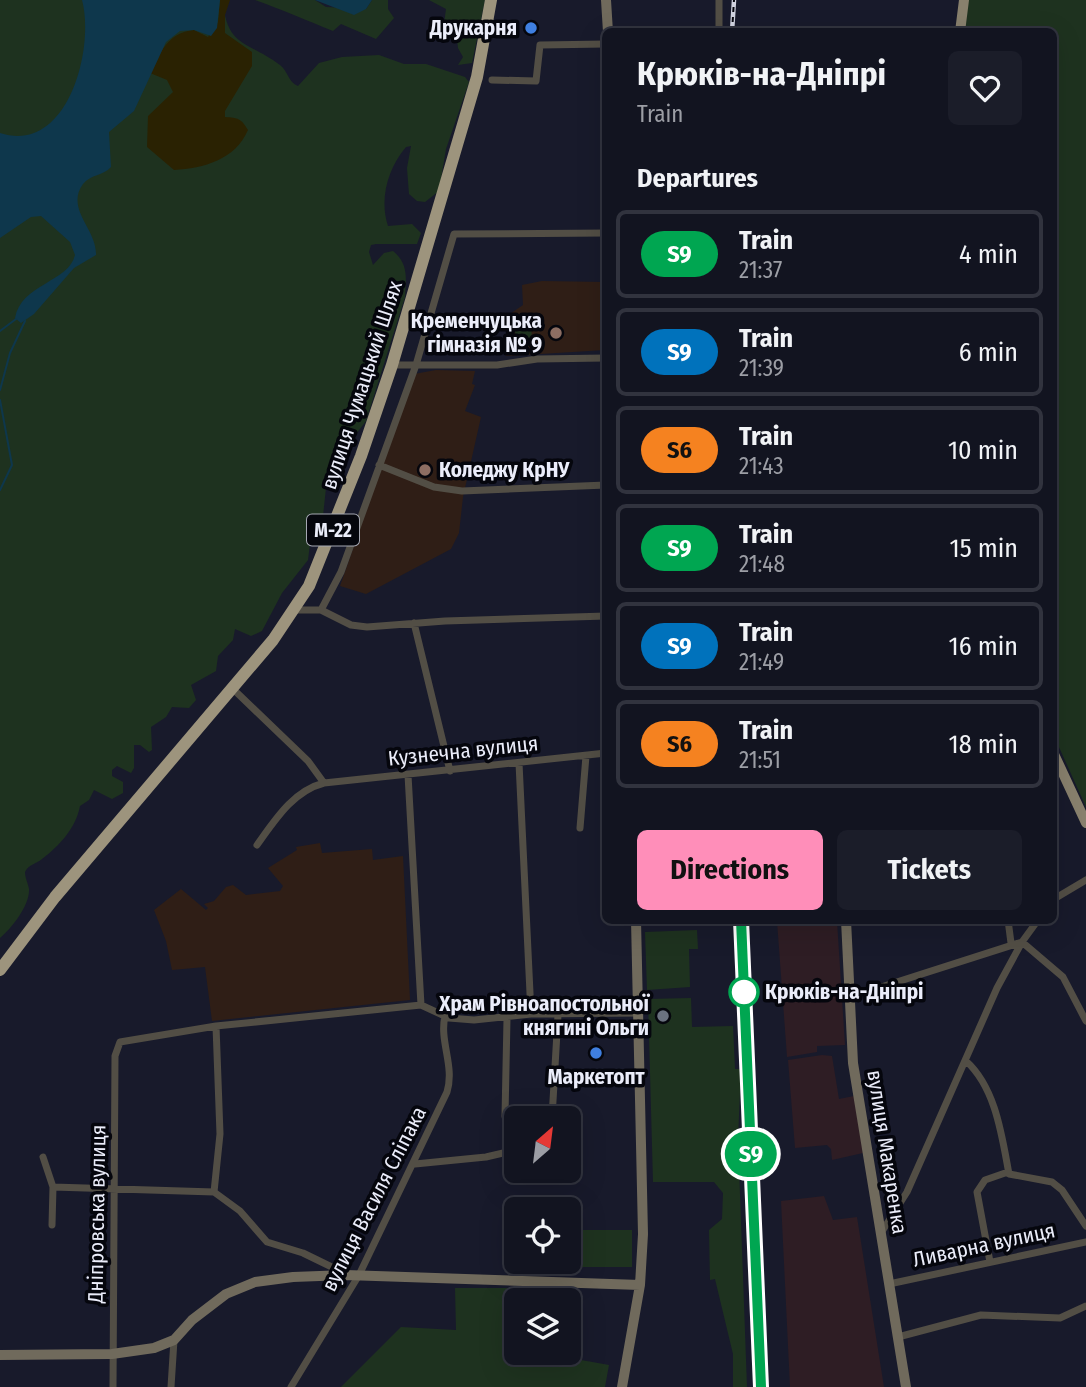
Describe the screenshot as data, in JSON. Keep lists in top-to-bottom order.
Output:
{
  "streets": {
    "highway": ["вулиця Чумацький Шлях", "М-22"],
    "main road": ["вулиця Макаренка"],
    "street": [
      "Кузнечна вулиця",
      "вулиця Василя Сліпака",
      "Дніпровська вулиця",
      "Ливарна вулиця"
    ]
  },
  "crossings": [
    ["вулиця Макаренка", "Ливарна вулиця"]
  ],
  "places": [
    "Друкарня",
    "Кременчуцька гімназія № 9",
    "Коледжу КрНУ",
    "Крюків-на-Дніпрі",
    "Храм Рівноапостольної княгині Ольги",
    "Маркетопт"
  ],
  "north": "top right",
  "page": {
    "on_map": "S9",
    "heading": [
      ["Крюків-на-Дніпрі", "Train"],
      "Departures"
    ],
    "list": [
      {
        "mark": "S9",
        "name": "Train",
        "note": "21:37",
        "value": "4 min"
      },
      {
        "mark": "S9",
        "name": "Train",
        "note": "21:39",
        "value": "6 min"
      },
      {
        "mark": "S6",
        "name": "Train",
        "note": "21:43",
        "value": "10 min"
      },
      {
        "mark": "S9",
        "name": "Train",
        "note": "21:48",
        "value": "15 min"
      },
      {
        "mark": "S9",
        "name": "Train",
        "note": "21:49",
        "value": "16 min"
      },
      {
        "mark": "S6",
        "name": "Train",
        "note": "21:51",
        "value": "18 min"
      }
    ],
    "buttons": ["Directions", "Tickets"]
  }
}
